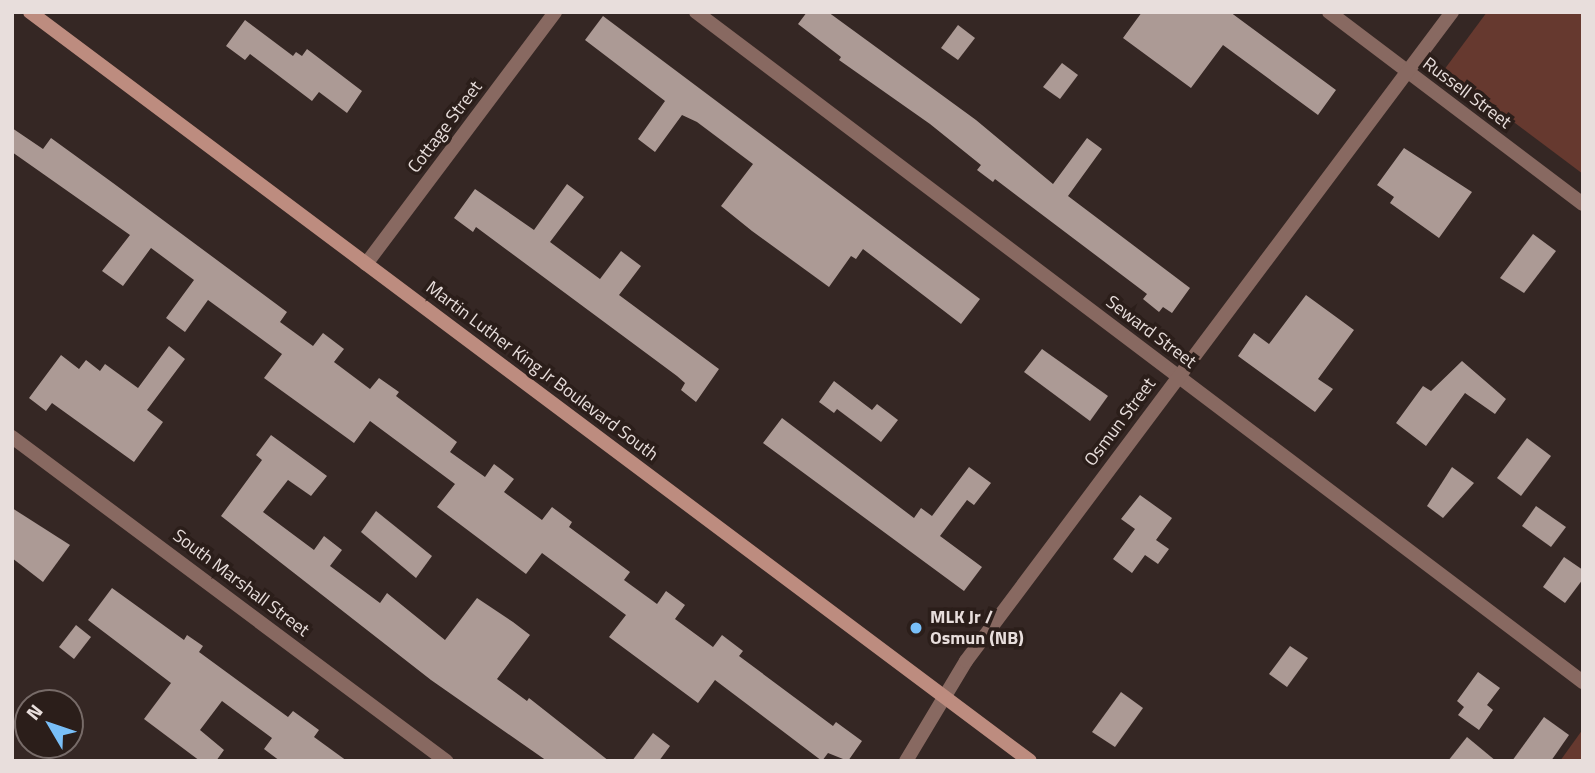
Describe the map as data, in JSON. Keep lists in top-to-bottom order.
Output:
{
  "streets": {
    "main road": ["Martin Luther King Jr Boulevard South"],
    "street": [
      "Russell Street",
      "Cottage Street",
      "Seward Street",
      "Osmun Street",
      "South Marshall Street"
    ]
  },
  "crossings": [
    ["Russell Street", "Osmun Street"],
    ["Cottage Street", "Martin Luther King Jr Boulevard South"],
    ["Seward Street", "Osmun Street"],
    ["Martin Luther King Jr Boulevard South", "Osmun Street"]
  ],
  "places": ["MLK Jr / Osmun (NB)"],
  "north": "top left"
}
